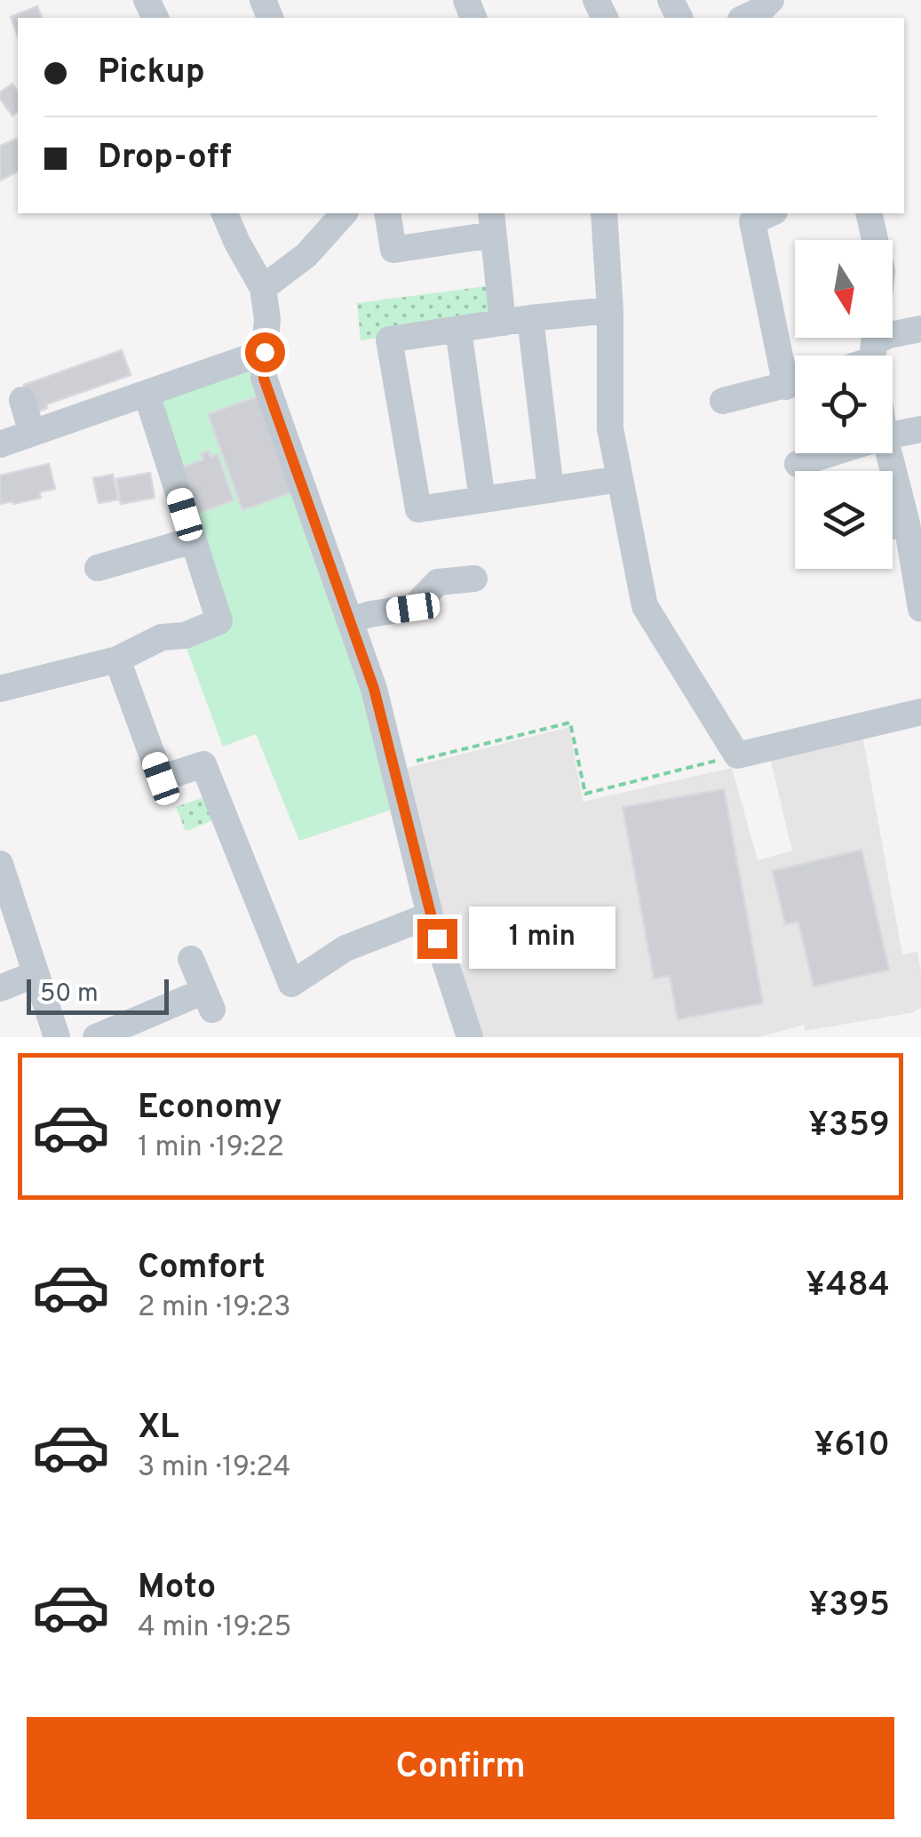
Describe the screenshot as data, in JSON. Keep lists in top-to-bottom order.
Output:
{
  "scale_bar": "50 m",
  "north": "bottom",
  "page": {
    "banner": ["Pickup", "Drop-off"],
    "bubble": "1 min",
    "scale": "50 m",
    "list": [
      {
        "name": "Economy",
        "note": "1 min · 19:22",
        "value": "¥359"
      },
      {
        "name": "Comfort",
        "note": "2 min · 19:23",
        "value": "¥484"
      },
      {
        "name": "XL",
        "note": "3 min · 19:24",
        "value": "¥610"
      },
      {
        "name": "Moto",
        "note": "4 min · 19:25",
        "value": "¥395"
      }
    ],
    "buttons": "Confirm"
  }
}
